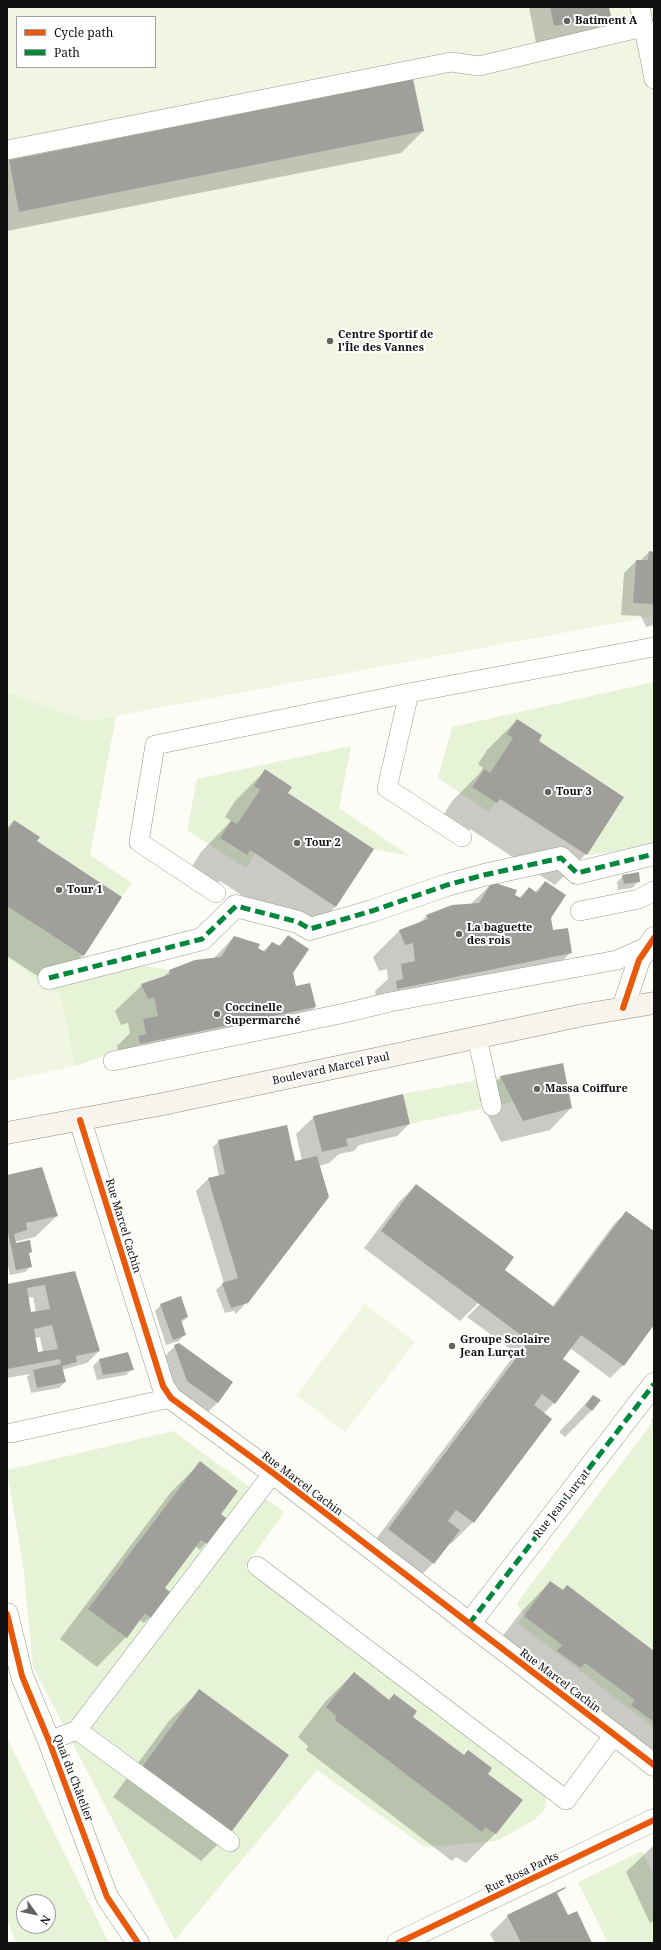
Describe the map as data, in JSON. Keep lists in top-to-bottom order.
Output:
{
  "streets": {
    "main road": ["Boulevard Marcel Paul"],
    "street": [
      "Rue Marcel Cachin",
      "Rue Jean Lurçat",
      "Quai du Châtelier",
      "Rue Rosa Parks"
    ]
  },
  "crossings": [
    ["Boulevard Marcel Paul", "Rue Marcel Cachin"],
    ["Rue Marcel Cachin", "Rue Jean Lurçat"]
  ],
  "places": [
    "Batiment A",
    "Centre Sportif de l'Île des Vannes",
    "Tour 3",
    "Tour 2",
    "Tour 1",
    "La baguette des rois",
    "Coccinelle Supermarché",
    "Massa Coiffure",
    "Groupe Scolaire Jean Lurçat"
  ],
  "legend": ["Cycle path", "Path"],
  "north": "bottom right"
}
